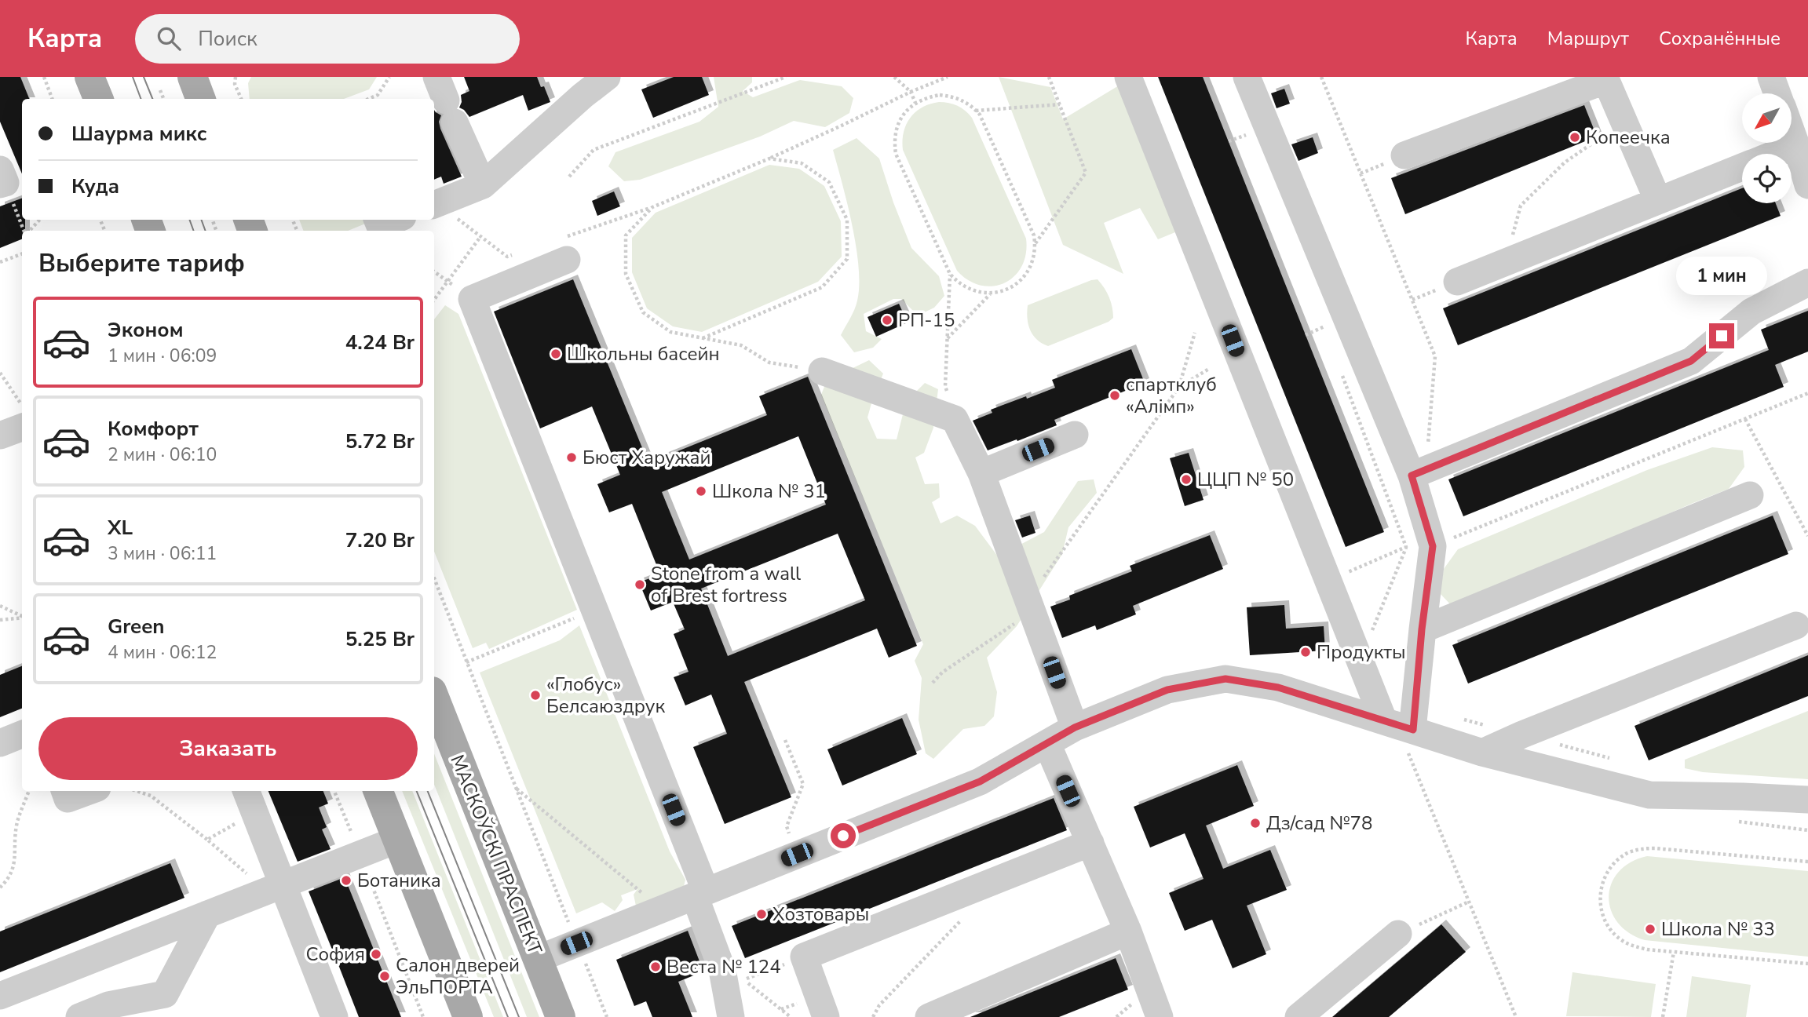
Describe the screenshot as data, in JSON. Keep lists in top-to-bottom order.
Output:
{
  "streets": {
    "main road": ["МАСКОЎСКІ ПРАСПЕКТ"]
  },
  "places": [
    "Копеечка",
    "РП-15",
    "Школьны басейн",
    "спартклуб «Алімп»",
    "Бюст Харужай",
    "ЦЦП № 50",
    "Школа № 31",
    "Stone from a wall of Brest fortress",
    "Продукты",
    "«Глобус» Белсаюздрук",
    "Дз/сад №78",
    "Ботаника",
    "Хозтовары",
    "Школа № 33",
    "София",
    "Веста № 124",
    "Салон дверей ЭльПОРТА"
  ],
  "north": "bottom left",
  "page": {
    "header": "Карта",
    "search": "Поиск",
    "nav": ["Карта", "Маршрут", "Сохранённые"],
    "banner": ["Шаурма микс", "Куда"],
    "heading": "Выберите тариф",
    "bubble": "1 мин",
    "list": [
      {
        "name": "Эконом",
        "note": "1 мин · 06:09",
        "value": "4.24 Br"
      },
      {
        "name": "Комфорт",
        "note": "2 мин · 06:10",
        "value": "5.72 Br"
      },
      {
        "name": "XL",
        "note": "3 мин · 06:11",
        "value": "7.20 Br"
      },
      {
        "name": "Green",
        "note": "4 мин · 06:12",
        "value": "5.25 Br"
      }
    ],
    "buttons": "Заказать"
  }
}
